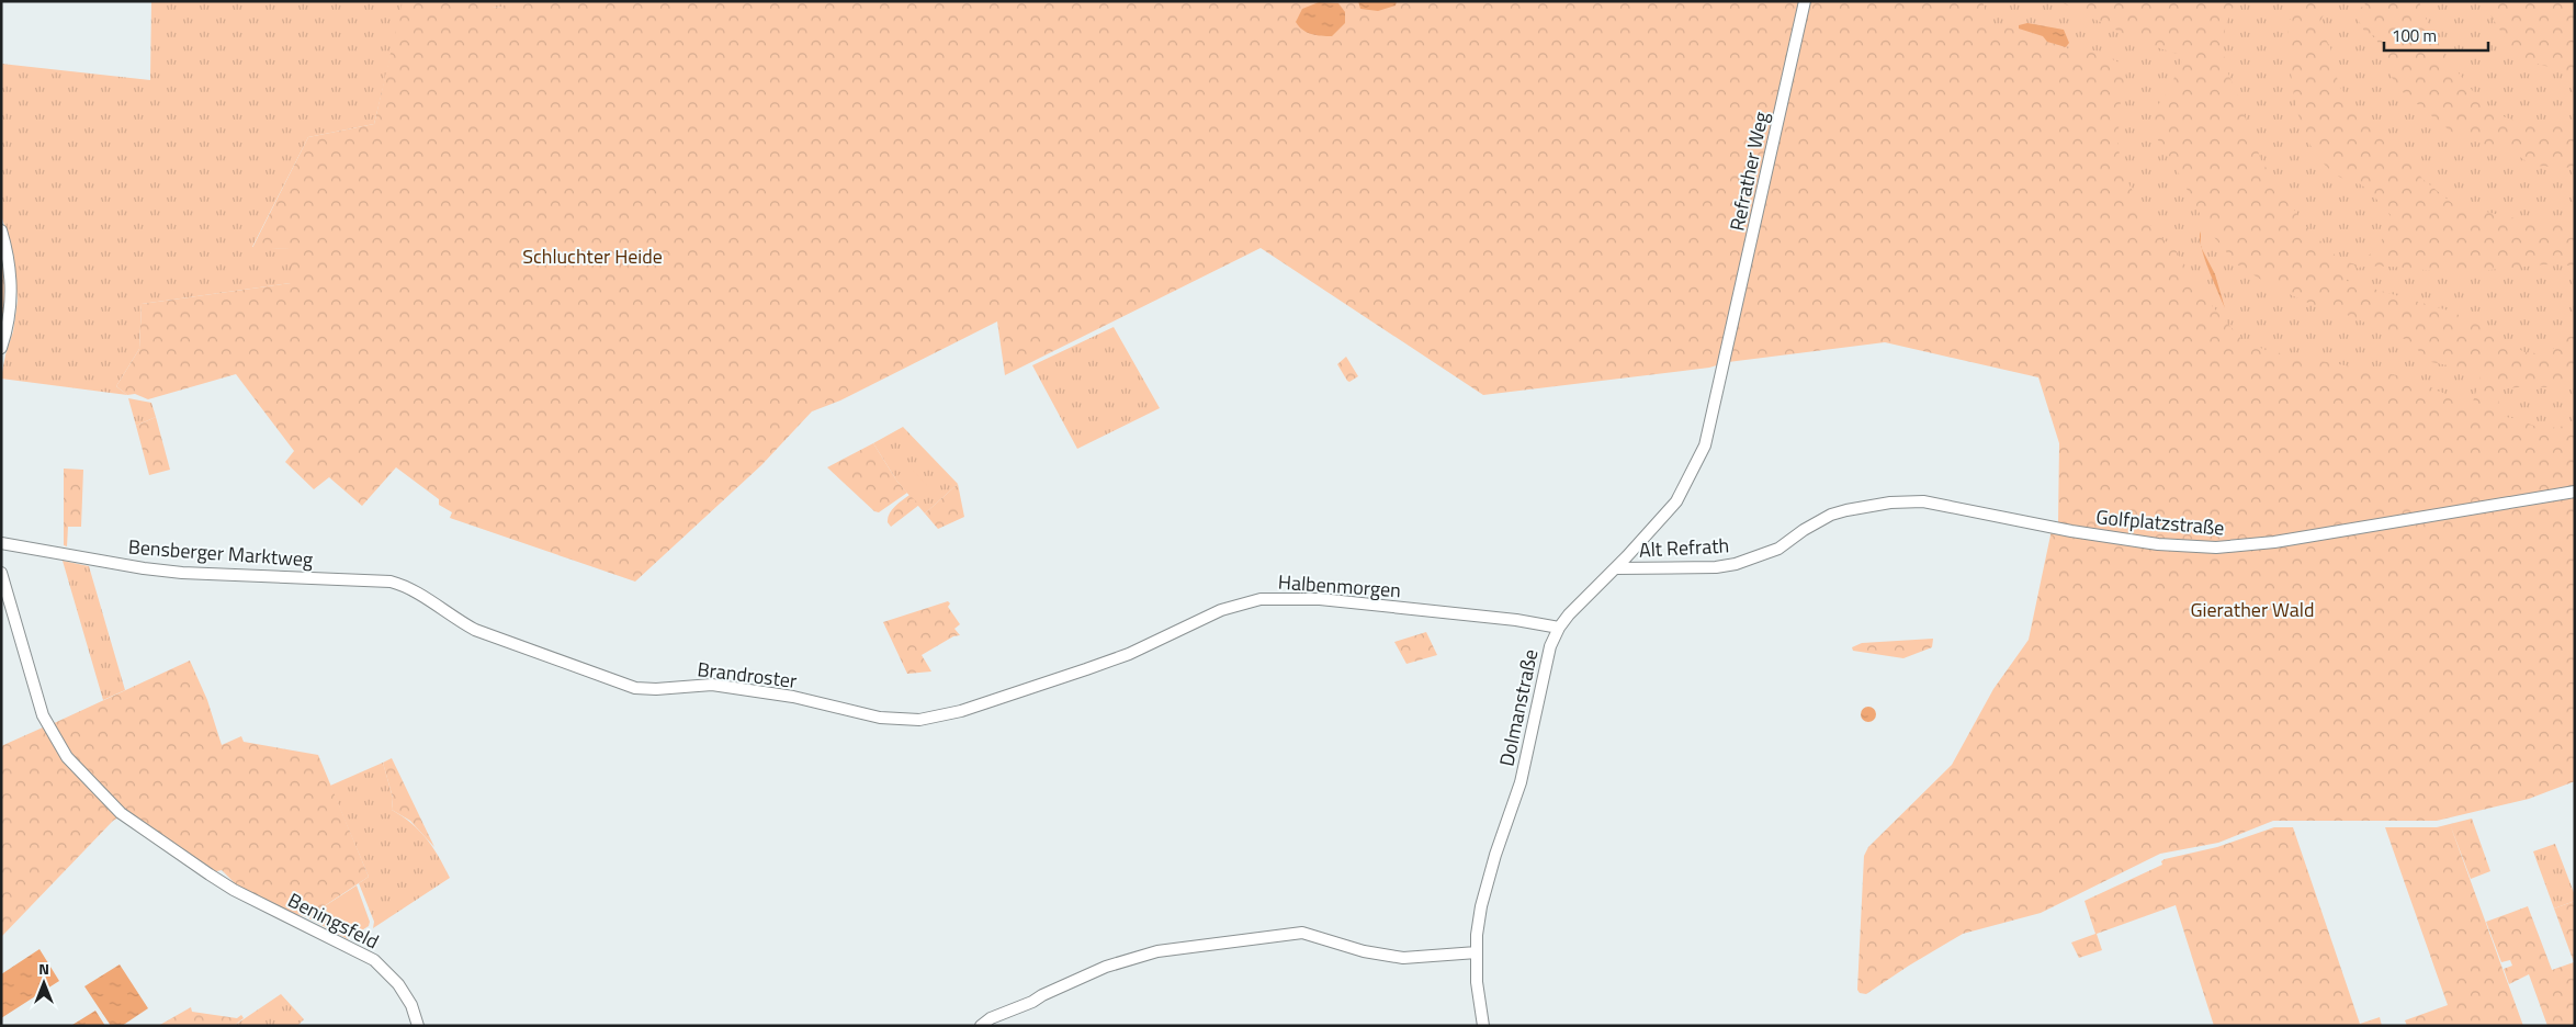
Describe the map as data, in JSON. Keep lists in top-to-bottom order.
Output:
{
  "streets": {
    "street": [
      "Refrather Weg",
      "Golfplatzstraße",
      "Alt Refrath",
      "Bensberger Marktweg",
      "Halbenmorgen",
      "Brandroster",
      "Dolmanstraße",
      "Beningsfeld"
    ]
  },
  "crossings": [
    ["Refrather Weg", "Dolmanstraße"],
    ["Golfplatzstraße", "Alt Refrath"],
    ["Alt Refrath", "Dolmanstraße"],
    ["Bensberger Marktweg", "Brandroster"],
    ["Halbenmorgen", "Brandroster"],
    ["Halbenmorgen", "Dolmanstraße"]
  ],
  "parks": ["Schluchter Heide", "Gierather Wald"],
  "scale_bar": "100 m",
  "north": "top"
}
